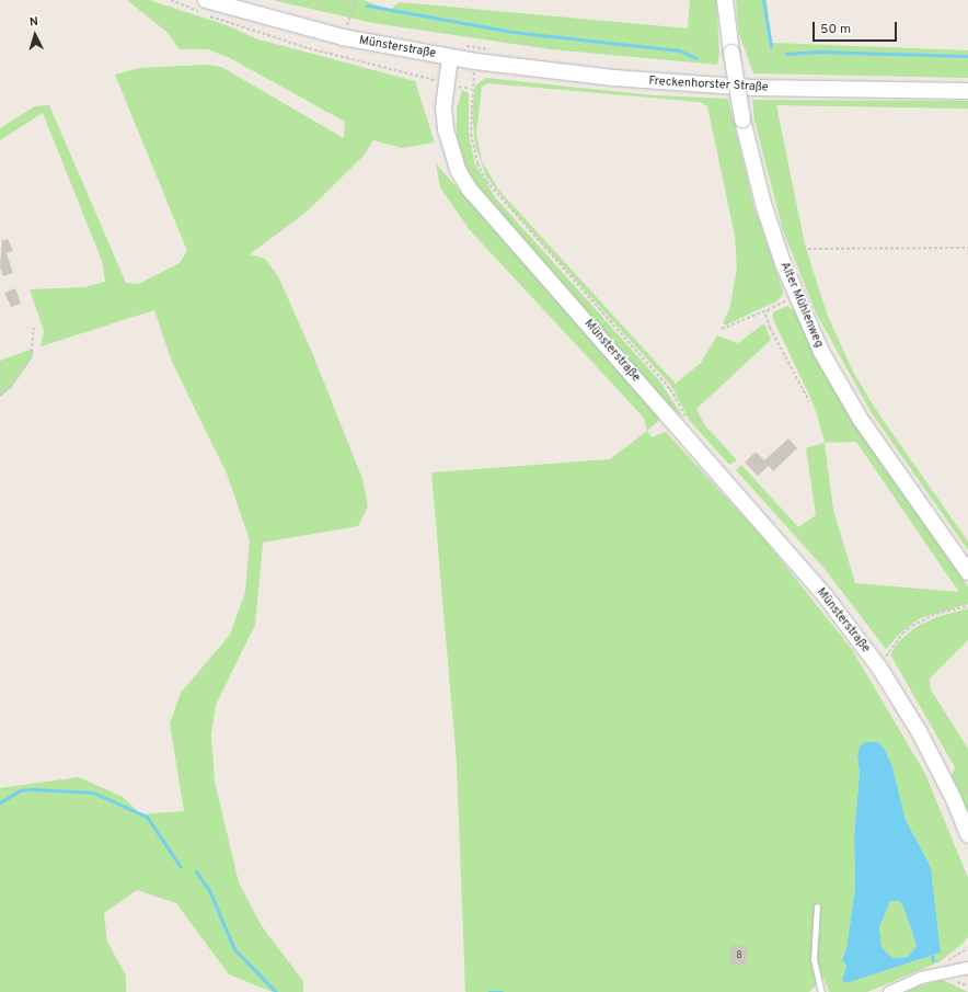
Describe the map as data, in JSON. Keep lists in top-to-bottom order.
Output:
{
  "streets": {
    "main road": ["Münsterstraße", "Freckenhorster Straße", "Alter Mühlenweg"]
  },
  "crossings": [
    ["Münsterstraße", "Freckenhorster Straße"]
  ],
  "house_numbers": ["8"],
  "scale_bar": "50 m",
  "north": "top"
}
